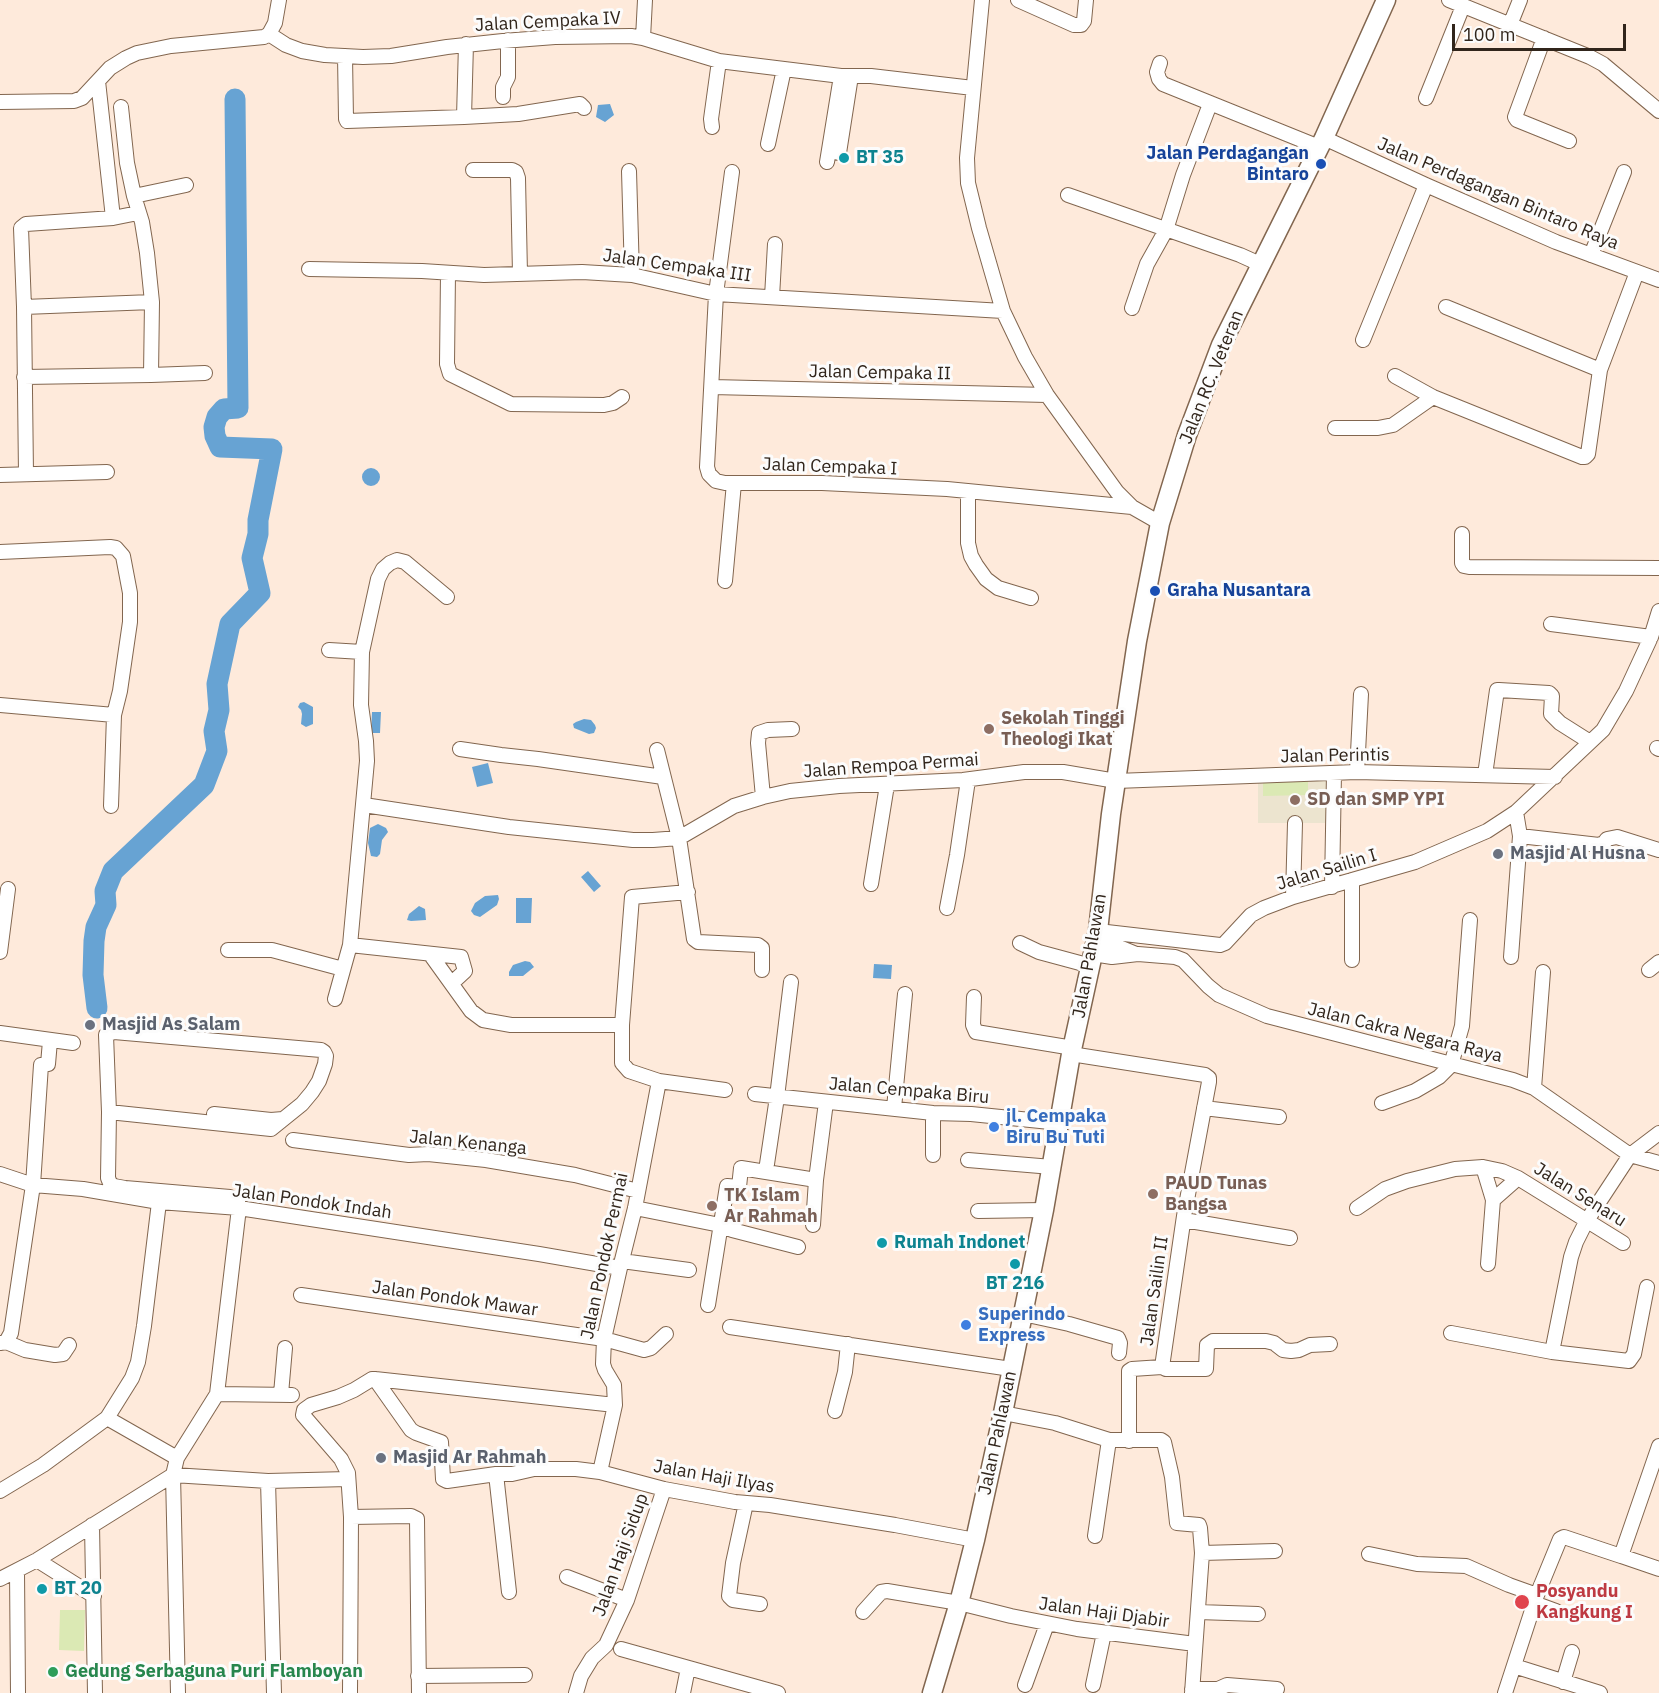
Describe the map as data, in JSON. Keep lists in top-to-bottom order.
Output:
{
  "streets": {
    "main road": ["Jalan RC. Veteran", "Jalan Pahlawan"],
    "street": [
      "Jalan Cempaka IV",
      "Jalan Perdagangan Bintaro Raya",
      "Jalan Cempaka III",
      "Jalan Cempaka II",
      "Jalan Cempaka I",
      "Jalan Perintis",
      "Jalan Rempoa Permai",
      "Jalan Sailin I",
      "Jalan Cakra Negara Raya",
      "Jalan Cempaka Biru",
      "Jalan Kenanga",
      "Jalan Senaru",
      "Jalan Pondok Indah",
      "Jalan Pondok Permai",
      "Jalan Sailin II",
      "Jalan Pondok Mawar",
      "Jalan Haji Ilyas",
      "Jalan Haji Sidup",
      "Jalan Haji Djabir"
    ]
  },
  "crossings": [
    ["Jalan Perdagangan Bintaro Raya", "Jalan RC. Veteran"],
    ["Jalan Cempaka III", "Jalan Cempaka I"],
    ["Jalan Cempaka II", "Jalan Cempaka I"],
    ["Jalan RC. Veteran", "Jalan Perintis"],
    ["Jalan RC. Veteran", "Jalan Rempoa Permai"],
    ["Jalan RC. Veteran", "Jalan Pahlawan"],
    ["Jalan Perintis", "Jalan Rempoa Permai"],
    ["Jalan Perintis", "Jalan Sailin I"],
    ["Jalan Perintis", "Jalan Pahlawan"],
    ["Jalan Rempoa Permai", "Jalan Pahlawan"],
    ["Jalan Sailin I", "Jalan Pahlawan"],
    ["Jalan Sailin I", "Jalan Cakra Negara Raya"],
    ["Jalan Pahlawan", "Jalan Cakra Negara Raya"],
    ["Jalan Pahlawan", "Jalan Cempaka Biru"],
    ["Jalan Pahlawan", "Jalan Sailin II"],
    ["Jalan Pahlawan", "Jalan Haji Ilyas"],
    ["Jalan Pahlawan", "Jalan Haji Djabir"],
    ["Jalan Kenanga", "Jalan Pondok Permai"],
    ["Jalan Pondok Indah", "Jalan Pondok Permai"],
    ["Jalan Pondok Permai", "Jalan Pondok Mawar"],
    ["Jalan Pondok Permai", "Jalan Haji Ilyas"],
    ["Jalan Haji Ilyas", "Jalan Haji Sidup"]
  ],
  "places": [
    "BT 35",
    "Jalan Perdagangan Bintaro",
    "Graha Nusantara",
    "Sekolah Tinggi Theologi Ikat",
    "SD dan SMP YPI",
    "Masjid Al Husna",
    "Masjid As Salam",
    "jl. Cempaka Biru Bu Tuti",
    "PAUD Tunas Bangsa",
    "TK Islam Ar Rahmah",
    "Rumah Indonet",
    "BT 216",
    "Superindo Express",
    "Masjid Ar Rahmah",
    "BT 20",
    "Posyandu Kangkung I",
    "Gedung Serbaguna Puri Flamboyan"
  ],
  "scale_bar": "100 m"
}
